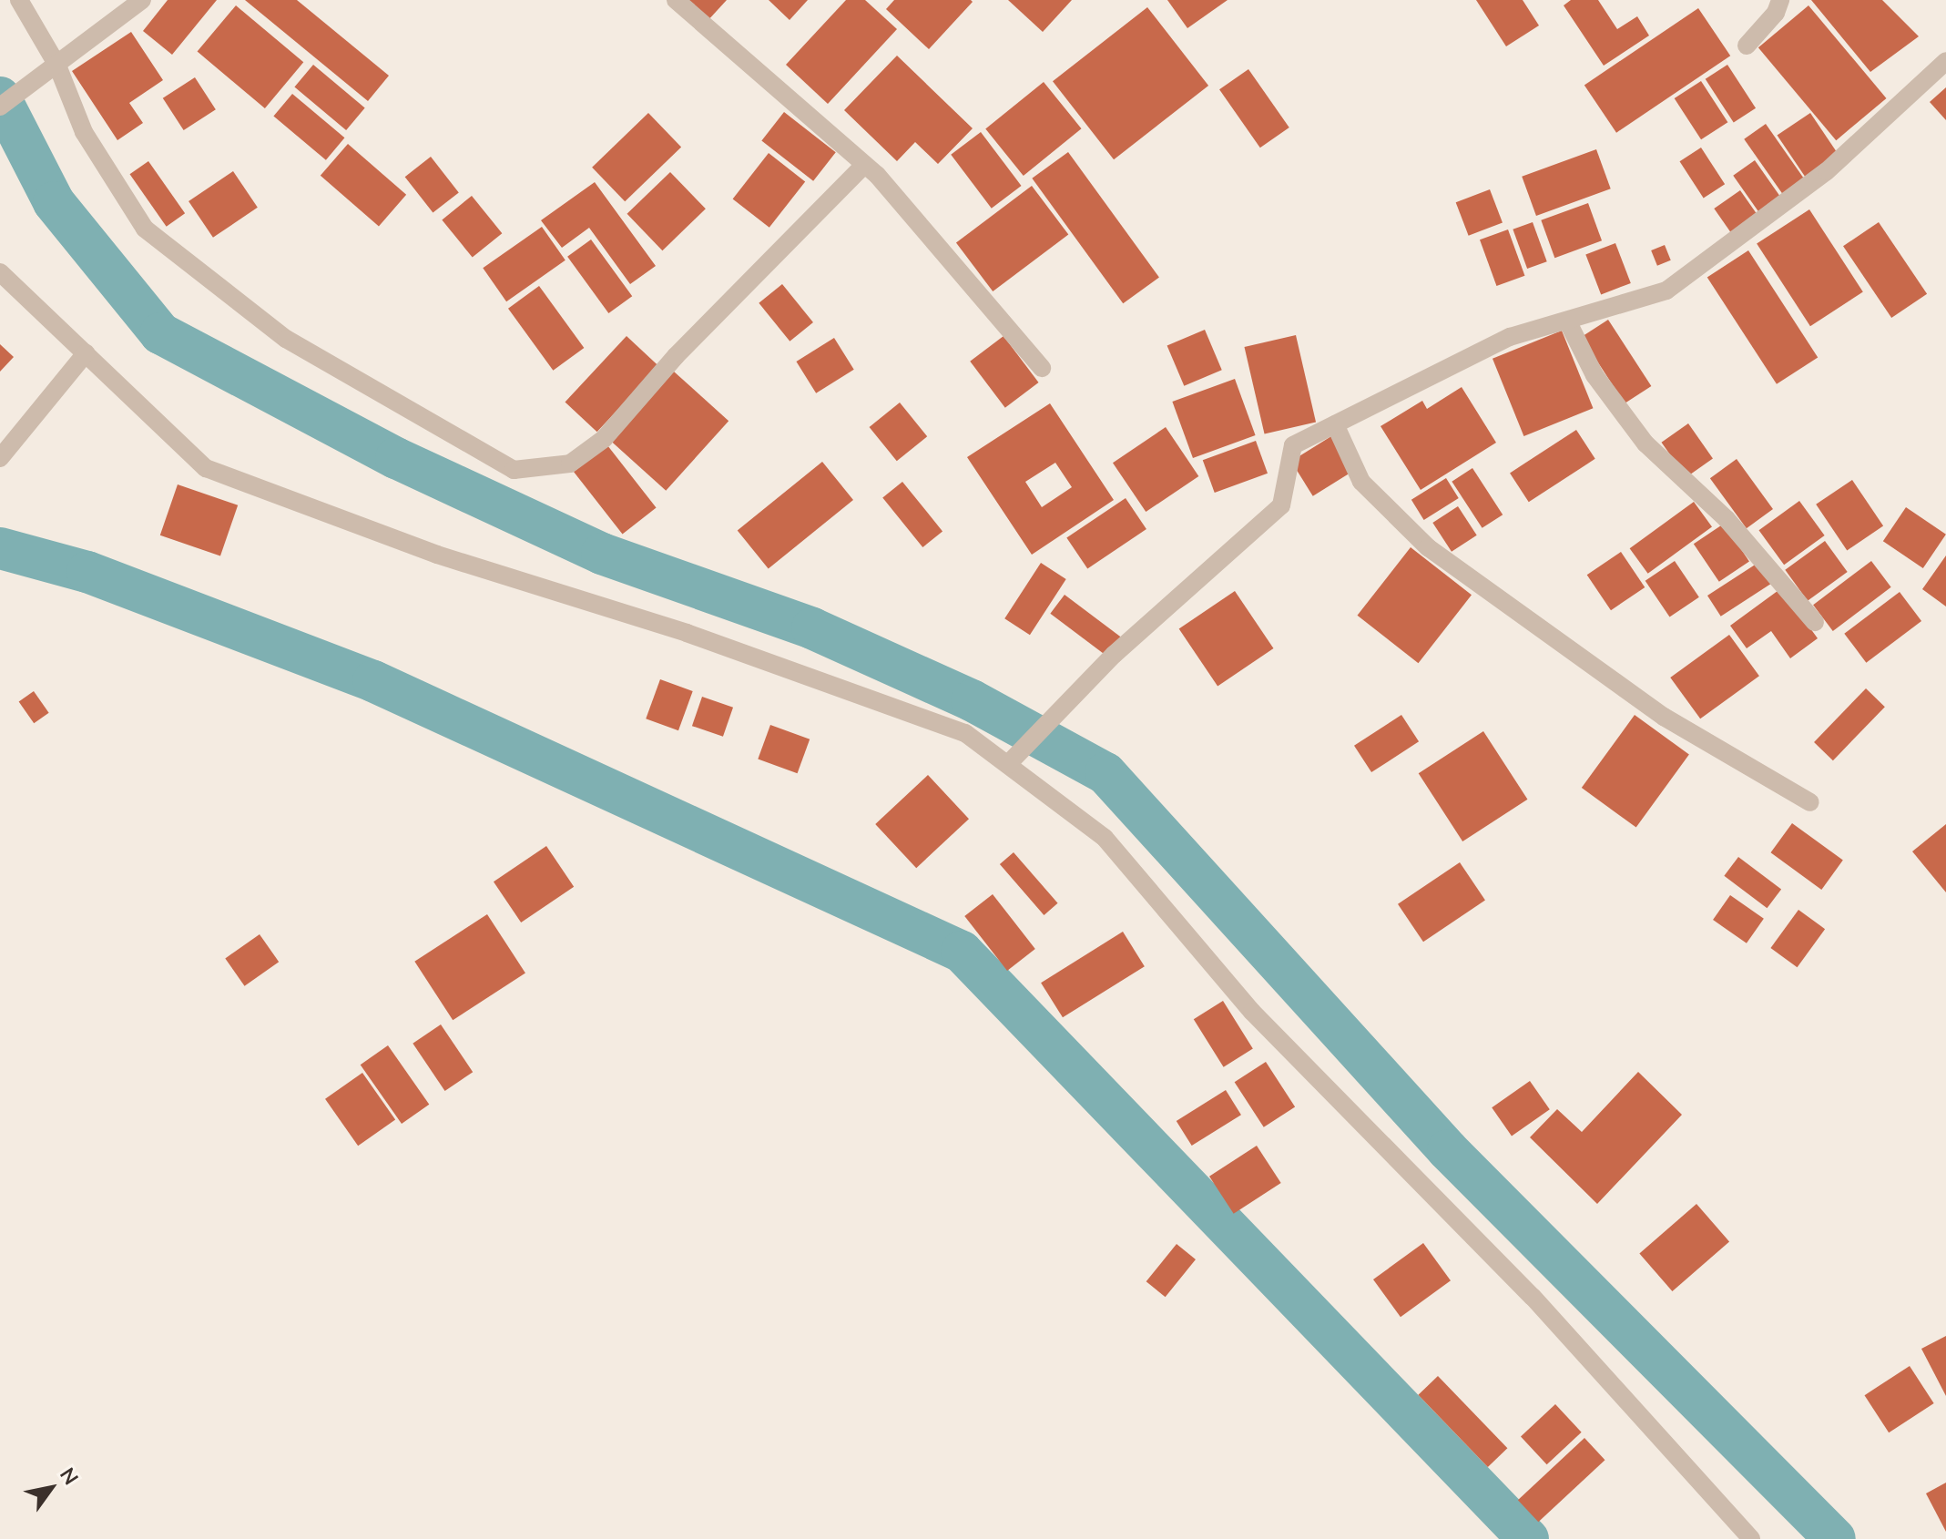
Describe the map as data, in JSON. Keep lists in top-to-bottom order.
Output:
{
  "north": "top right"
}
